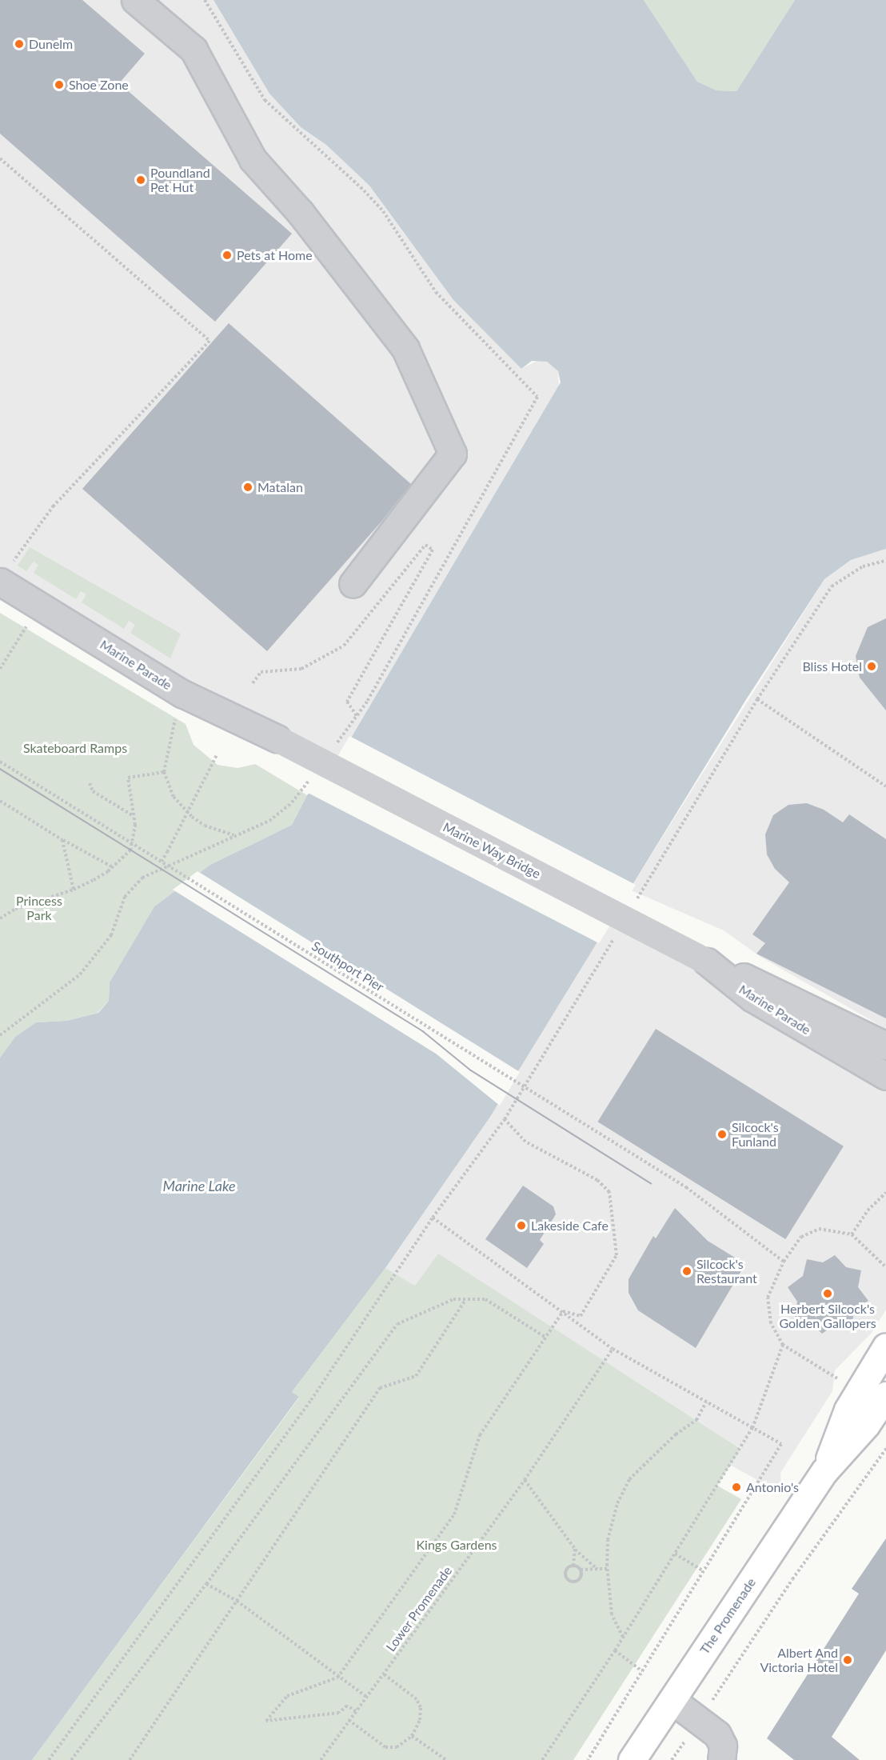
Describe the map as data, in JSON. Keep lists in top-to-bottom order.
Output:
{
  "streets": {
    "main road": ["The Promenade"],
    "street": ["Marine Parade", "Marine Way Bridge"],
    "path": ["Southport Pier", "Lower Promenade"]
  },
  "crossings": [
    ["Marine Parade", "Marine Way Bridge"]
  ],
  "water": ["Marine Lake"],
  "parks": ["Skateboard Ramps", "Princess Park", "Kings Gardens"],
  "places": [
    "Dunelm",
    "Shoe Zone",
    "Poundland Pet Hut",
    "Pets at Home",
    "Matalan",
    "Bliss Hotel",
    "Silcock's Funland",
    "Lakeside Cafe",
    "Silcock's Restaurant",
    "Herbert Silcock's Golden Gallopers",
    "Antonio's",
    "Albert And Victoria Hotel"
  ]
}
